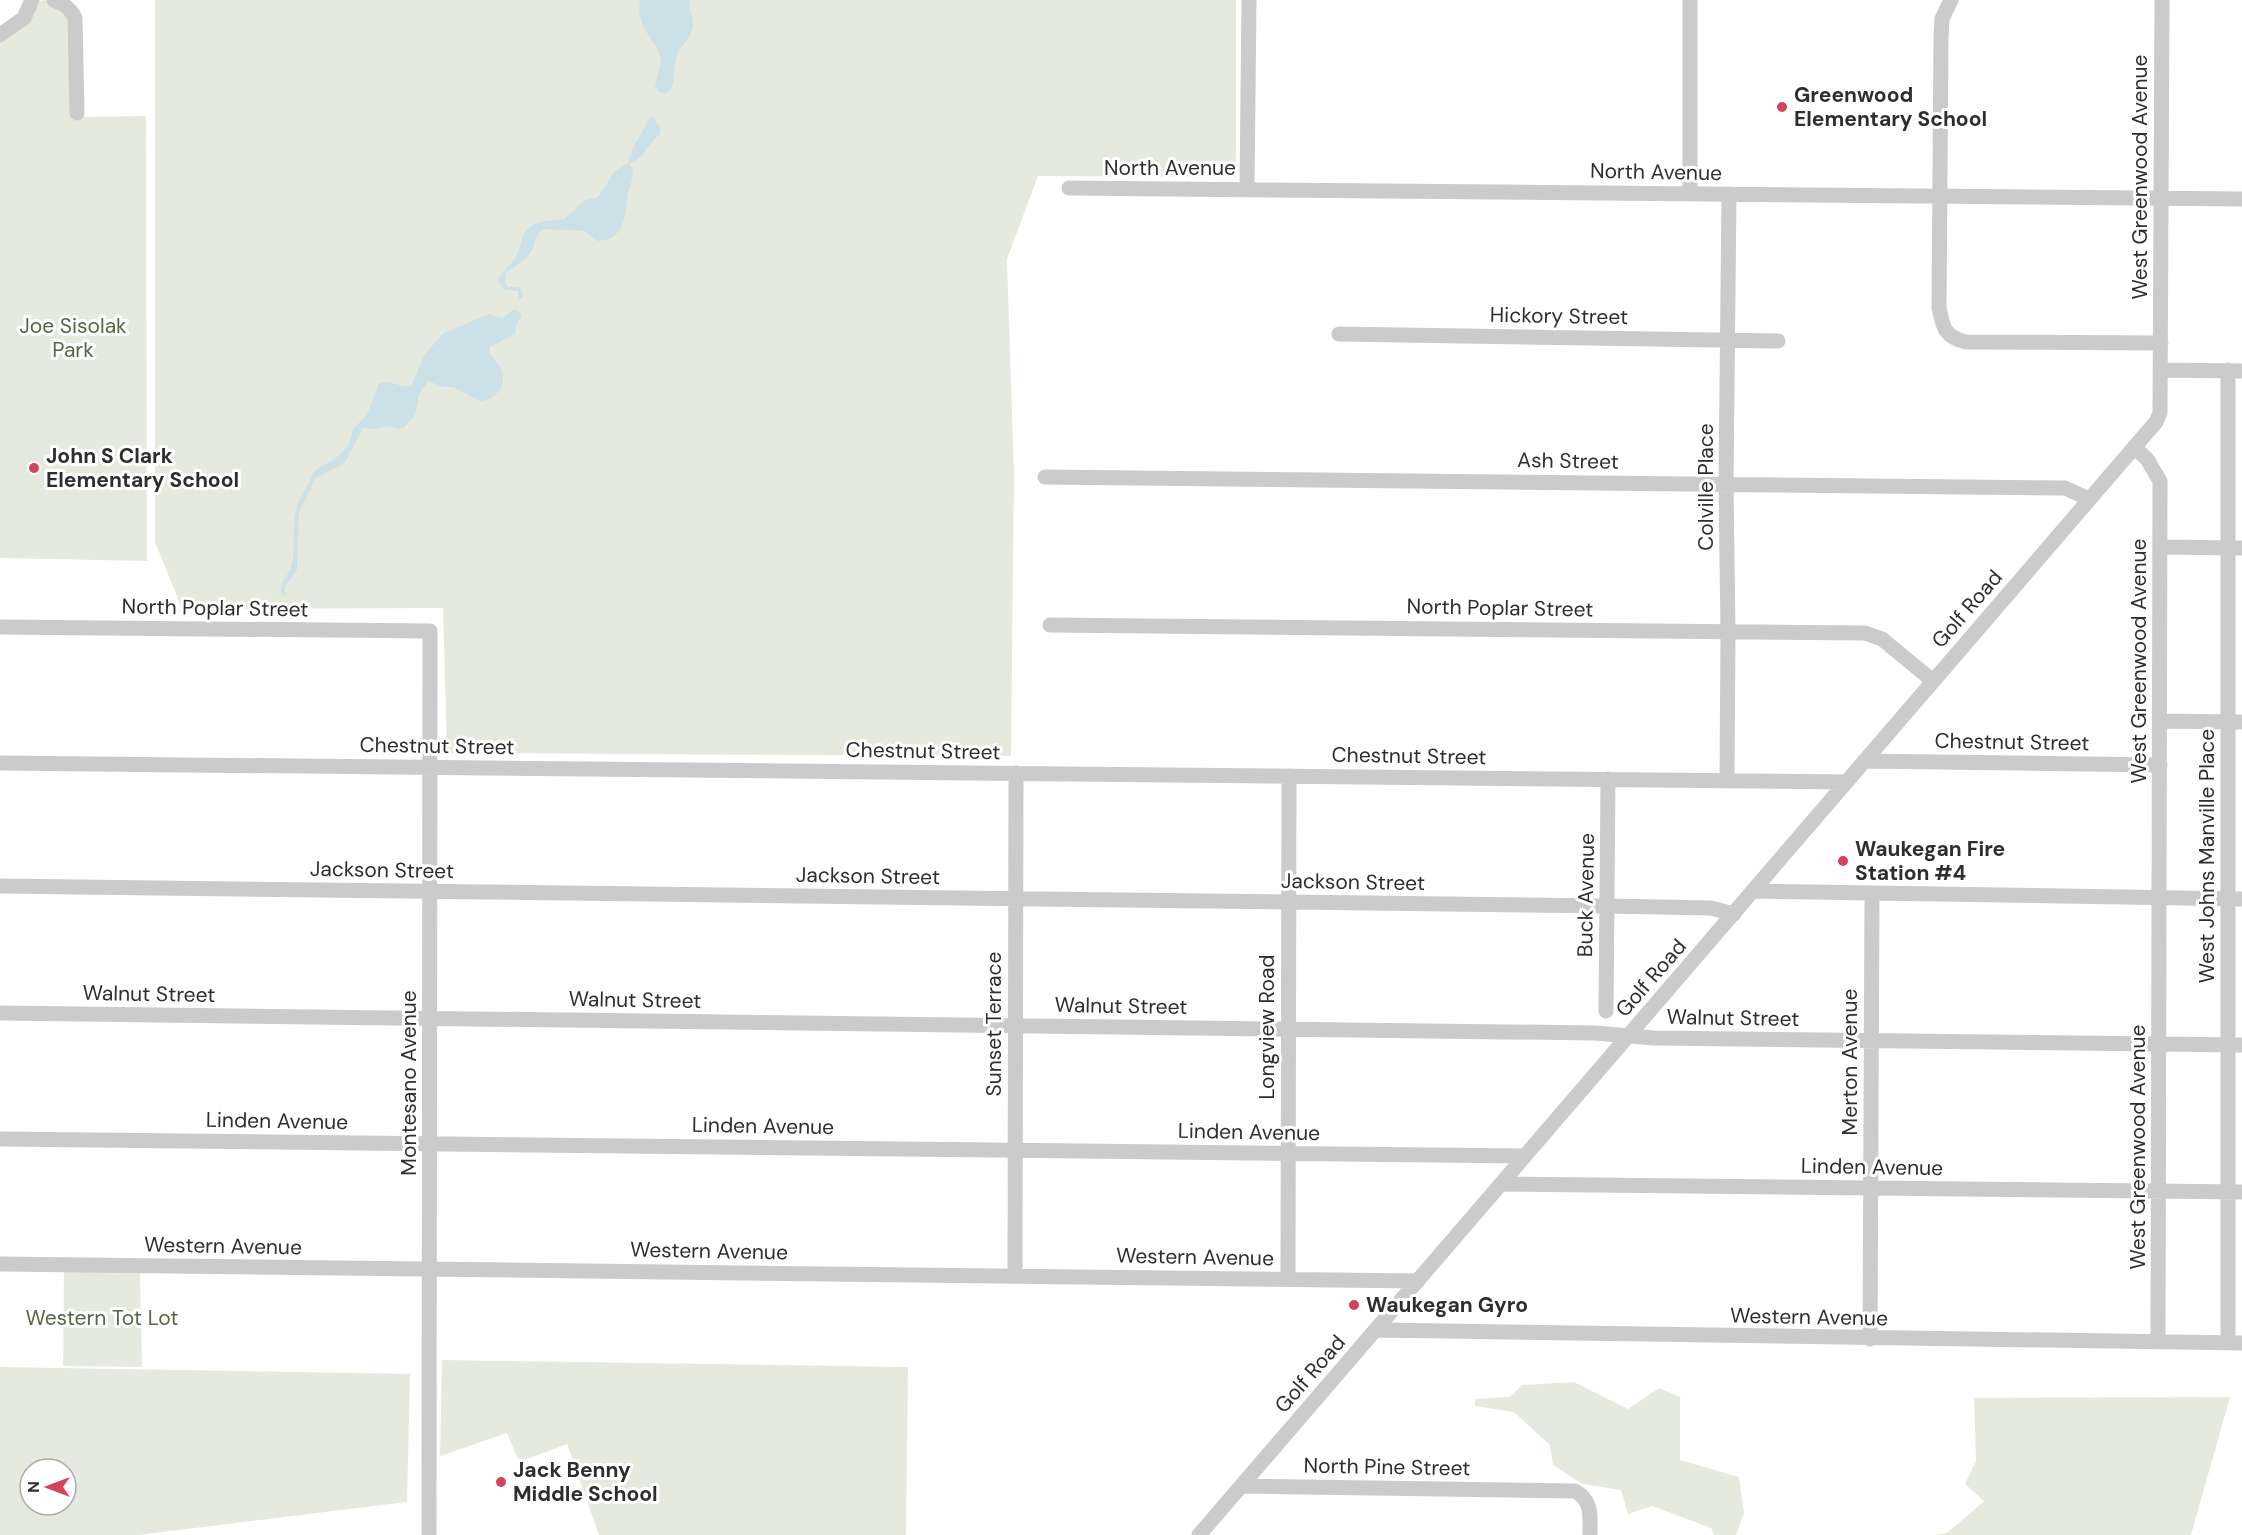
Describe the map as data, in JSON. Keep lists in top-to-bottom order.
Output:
{
  "streets": {
    "street": [
      "North Avenue",
      "West Greenwood Avenue",
      "Hickory Street",
      "Ash Street",
      "Colville Place",
      "North Poplar Street",
      "Golf Road",
      "Chestnut Street",
      "West Johns Manville Place",
      "Jackson Street",
      "Buck Avenue",
      "Walnut Street",
      "Sunset Terrace",
      "Longview Road",
      "Merton Avenue",
      "Montesano Avenue",
      "Linden Avenue",
      "Western Avenue",
      "North Pine Street"
    ]
  },
  "crossings": [
    ["North Avenue", "West Greenwood Avenue"],
    ["North Avenue", "Colville Place"],
    ["West Greenwood Avenue", "Golf Road"],
    ["West Greenwood Avenue", "Chestnut Street"],
    ["West Greenwood Avenue", "Walnut Street"],
    ["West Greenwood Avenue", "Linden Avenue"],
    ["West Greenwood Avenue", "Western Avenue"],
    ["Hickory Street", "Colville Place"],
    ["Ash Street", "Colville Place"],
    ["Ash Street", "Golf Road"],
    ["Colville Place", "North Poplar Street"],
    ["Colville Place", "Chestnut Street"],
    ["North Poplar Street", "Golf Road"],
    ["North Poplar Street", "Montesano Avenue"],
    ["Golf Road", "Chestnut Street"],
    ["Golf Road", "Jackson Street"],
    ["Golf Road", "Walnut Street"],
    ["Golf Road", "Linden Avenue"],
    ["Golf Road", "Western Avenue"],
    ["Golf Road", "North Pine Street"],
    ["Chestnut Street", "Buck Avenue"],
    ["Chestnut Street", "Sunset Terrace"],
    ["Chestnut Street", "Longview Road"],
    ["Chestnut Street", "Montesano Avenue"],
    ["West Johns Manville Place", "Walnut Street"],
    ["West Johns Manville Place", "Linden Avenue"],
    ["West Johns Manville Place", "Western Avenue"],
    ["Jackson Street", "Buck Avenue"],
    ["Jackson Street", "Sunset Terrace"],
    ["Jackson Street", "Longview Road"],
    ["Jackson Street", "Montesano Avenue"],
    ["Walnut Street", "Sunset Terrace"],
    ["Walnut Street", "Longview Road"],
    ["Walnut Street", "Merton Avenue"],
    ["Walnut Street", "Montesano Avenue"],
    ["Sunset Terrace", "Linden Avenue"],
    ["Sunset Terrace", "Western Avenue"],
    ["Longview Road", "Linden Avenue"],
    ["Longview Road", "Western Avenue"],
    ["Merton Avenue", "Linden Avenue"],
    ["Merton Avenue", "Western Avenue"],
    ["Montesano Avenue", "Linden Avenue"],
    ["Montesano Avenue", "Western Avenue"]
  ],
  "parks": ["Joe Sisolak Park", "Western Tot Lot"],
  "places": [
    "Greenwood Elementary School",
    "John S Clark Elementary School",
    "Waukegan Fire Station #4",
    "Waukegan Gyro",
    "Jack Benny Middle School"
  ],
  "north": "left"
}
